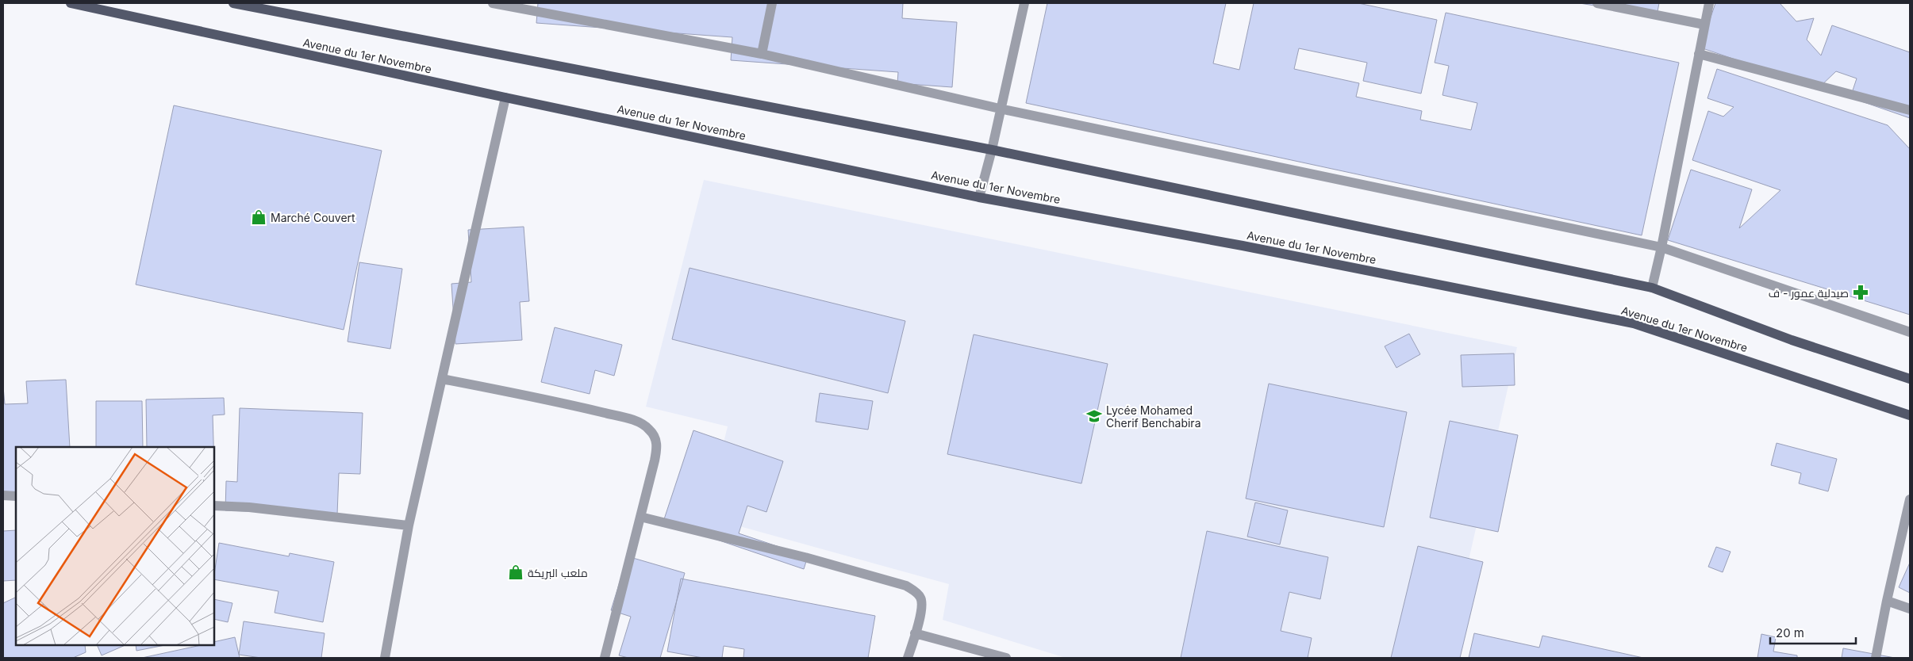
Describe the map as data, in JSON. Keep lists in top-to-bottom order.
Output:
{
  "streets": {
    "main road": ["Avenue du 1er Novembre"]
  },
  "places": {
    "shop": ["Marché Couvert", "ملعب البريكة"],
    "pharmacy": ["صيدلية عمور - ف"],
    "school or university": ["Lycée Mohamed Cherif Benchabira"]
  },
  "scale_bar": "20 m"
}
